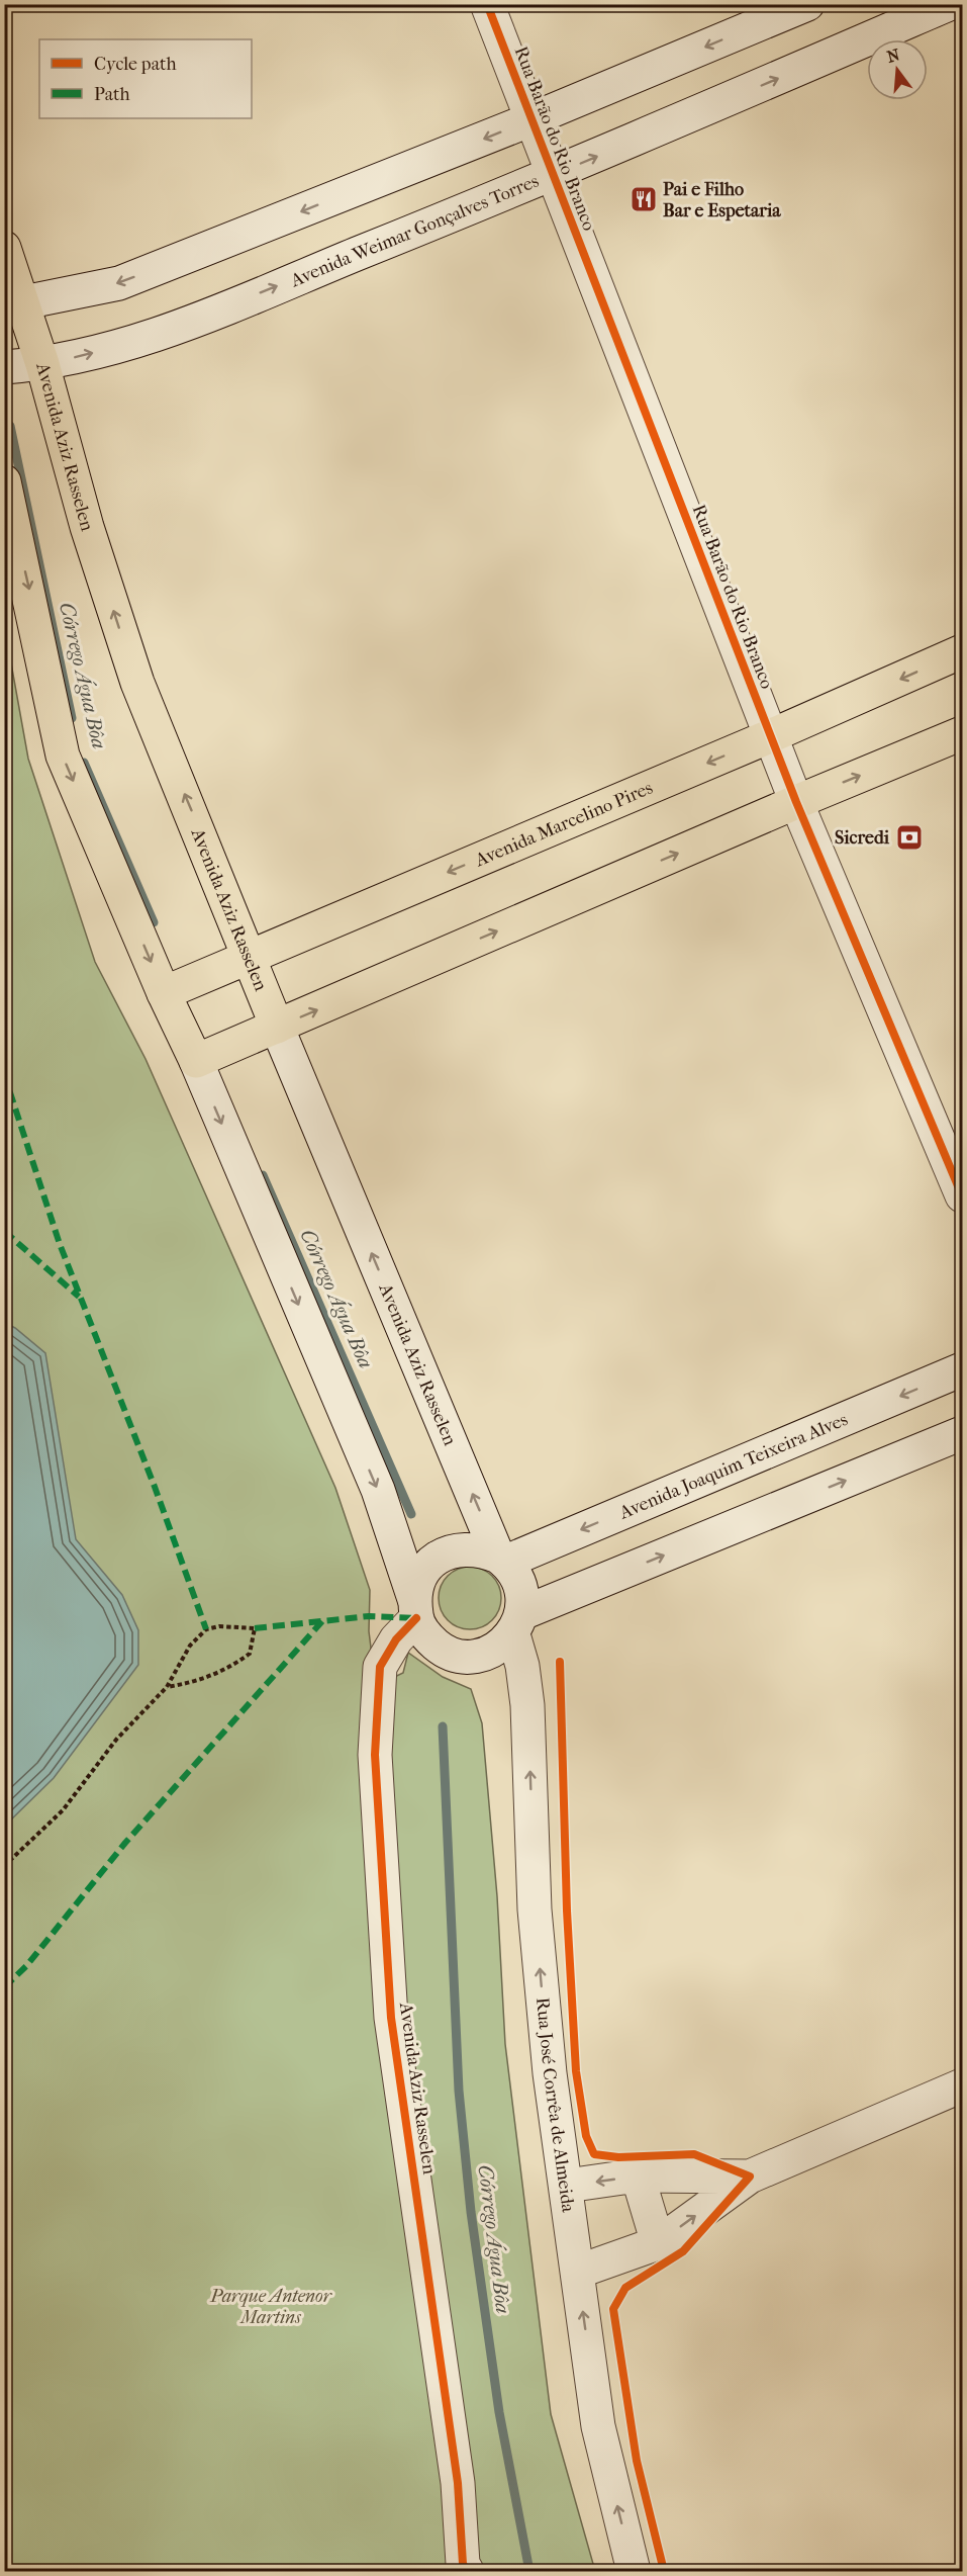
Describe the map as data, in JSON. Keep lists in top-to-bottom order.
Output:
{
  "streets": {
    "main road": [
      "Rua Barão do Rio Branco",
      "Avenida Weimar Gonçalves Torres",
      "Avenida Aziz Rasselen",
      "Avenida Marcelino Pires",
      "Avenida Joaquim Teixeira Alves",
      "Rua José Corrêa de Almeida"
    ]
  },
  "crossings": [
    ["Rua Barão do Rio Branco", "Avenida Weimar Gonçalves Torres"],
    ["Rua Barão do Rio Branco", "Avenida Marcelino Pires"],
    ["Avenida Weimar Gonçalves Torres", "Avenida Aziz Rasselen"],
    ["Avenida Aziz Rasselen", "Avenida Marcelino Pires"],
    ["Avenida Aziz Rasselen", "Avenida Joaquim Teixeira Alves"],
    ["Avenida Aziz Rasselen", "Rua José Corrêa de Almeida"],
    ["Avenida Joaquim Teixeira Alves", "Rua José Corrêa de Almeida"]
  ],
  "one_way": ["Rua José Corrêa de Almeida"],
  "water": ["Córrego Água Bôa"],
  "parks": ["Parque Antenor Martins"],
  "places": {
    "restaurant": ["Pai e Filho Bar e Espetaria"],
    "bank": ["Sicredi"]
  },
  "legend": ["Cycle path", "Path"],
  "north": "top"
}
